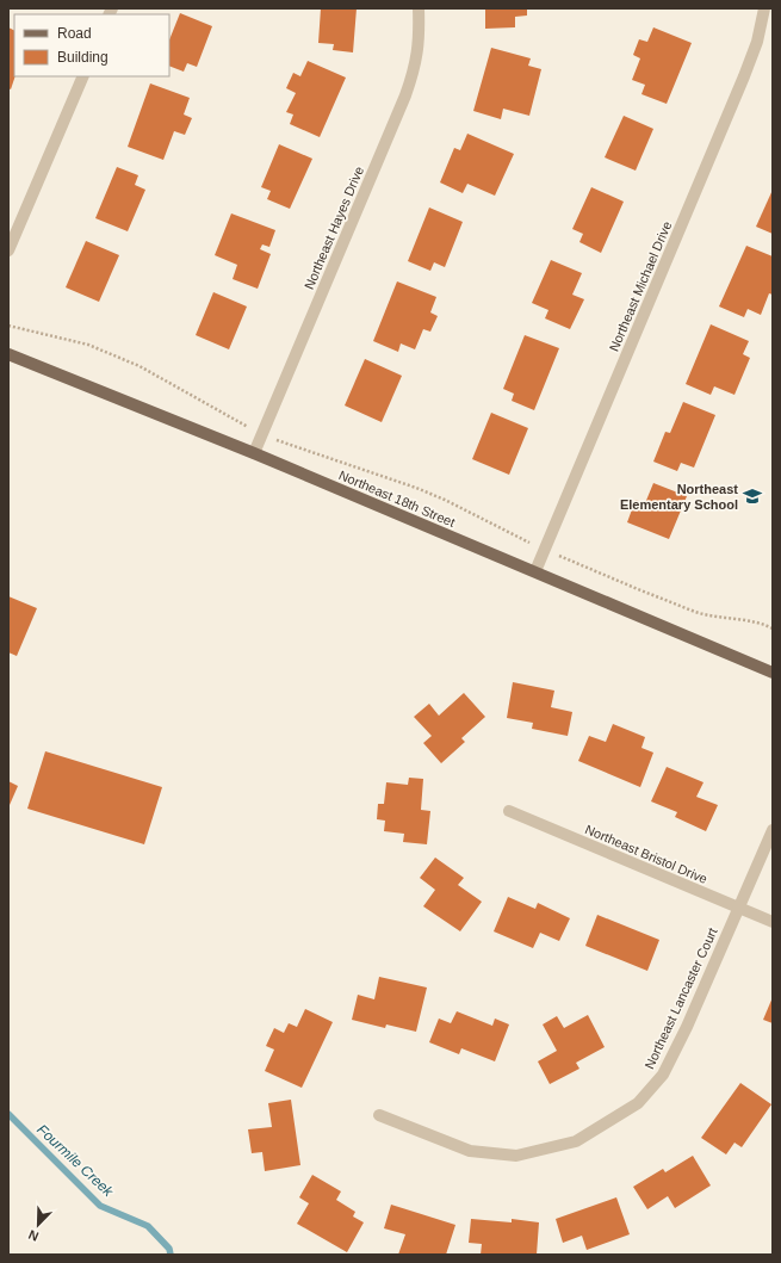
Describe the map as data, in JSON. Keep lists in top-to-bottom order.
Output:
{
  "streets": {
    "main road": ["Northeast 18th Street"],
    "street": [
      "Northeast Hayes Drive",
      "Northeast Michael Drive",
      "Northeast Bristol Drive",
      "Northeast Lancaster Court"
    ]
  },
  "crossings": [
    ["Northeast Hayes Drive", "Northeast 18th Street"],
    ["Northeast Michael Drive", "Northeast 18th Street"],
    ["Northeast Bristol Drive", "Northeast Lancaster Court"]
  ],
  "water": ["Fourmile Creek"],
  "places": {
    "school or university": ["Northeast Elementary School"]
  },
  "legend": ["Road", "Building"],
  "north": "bottom left"
}
